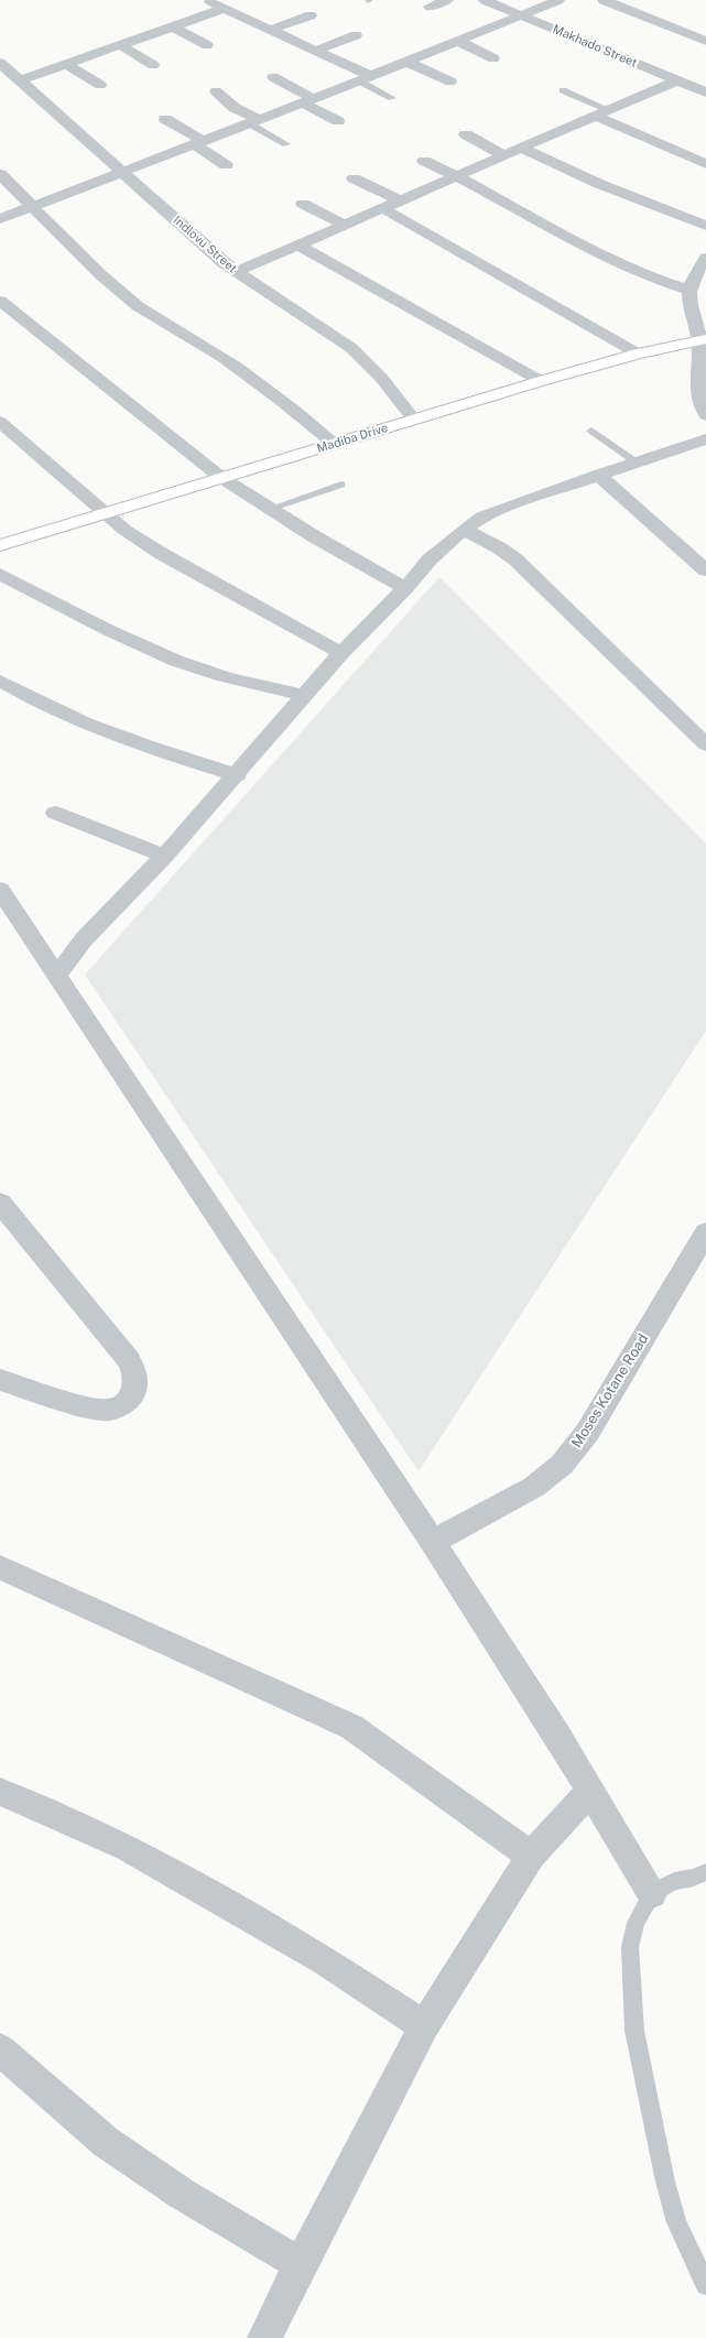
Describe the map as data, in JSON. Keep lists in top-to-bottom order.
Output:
{
  "streets": {
    "street": [
      "Makhado Street",
      "Indlovu Street",
      "Madiba Drive",
      "Moses Kotane Road"
    ]
  },
  "crossings": [
    ["Indlovu Street", "Madiba Drive"]
  ]
}
